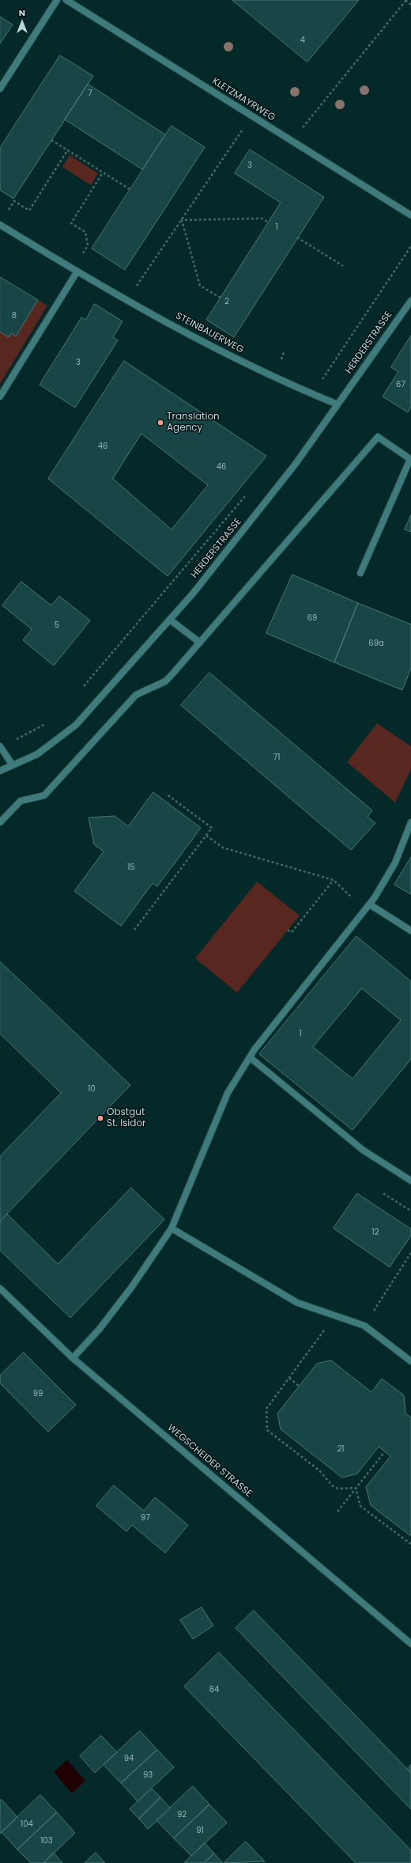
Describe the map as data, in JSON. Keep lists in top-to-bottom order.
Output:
{
  "streets": {
    "street": [
      "KLETZMAYRWEG",
      "STEINBAUERWEG",
      "HERDERSTRASSE",
      "WEGSCHEIDER STRASSE"
    ]
  },
  "crossings": [
    ["STEINBAUERWEG", "HERDERSTRASSE"]
  ],
  "places": ["Translation Agency", "Obstgut St. Isidor"],
  "house_numbers": [
    "4",
    "7",
    "3",
    "1",
    "2",
    "8",
    "3",
    "67",
    "46",
    "46",
    "69",
    "5",
    "69a",
    "71",
    "15",
    "1",
    "10",
    "12",
    "99",
    "21",
    "97",
    "84",
    "94",
    "93",
    "92",
    "104",
    "91",
    "103"
  ],
  "north": "top"
}
